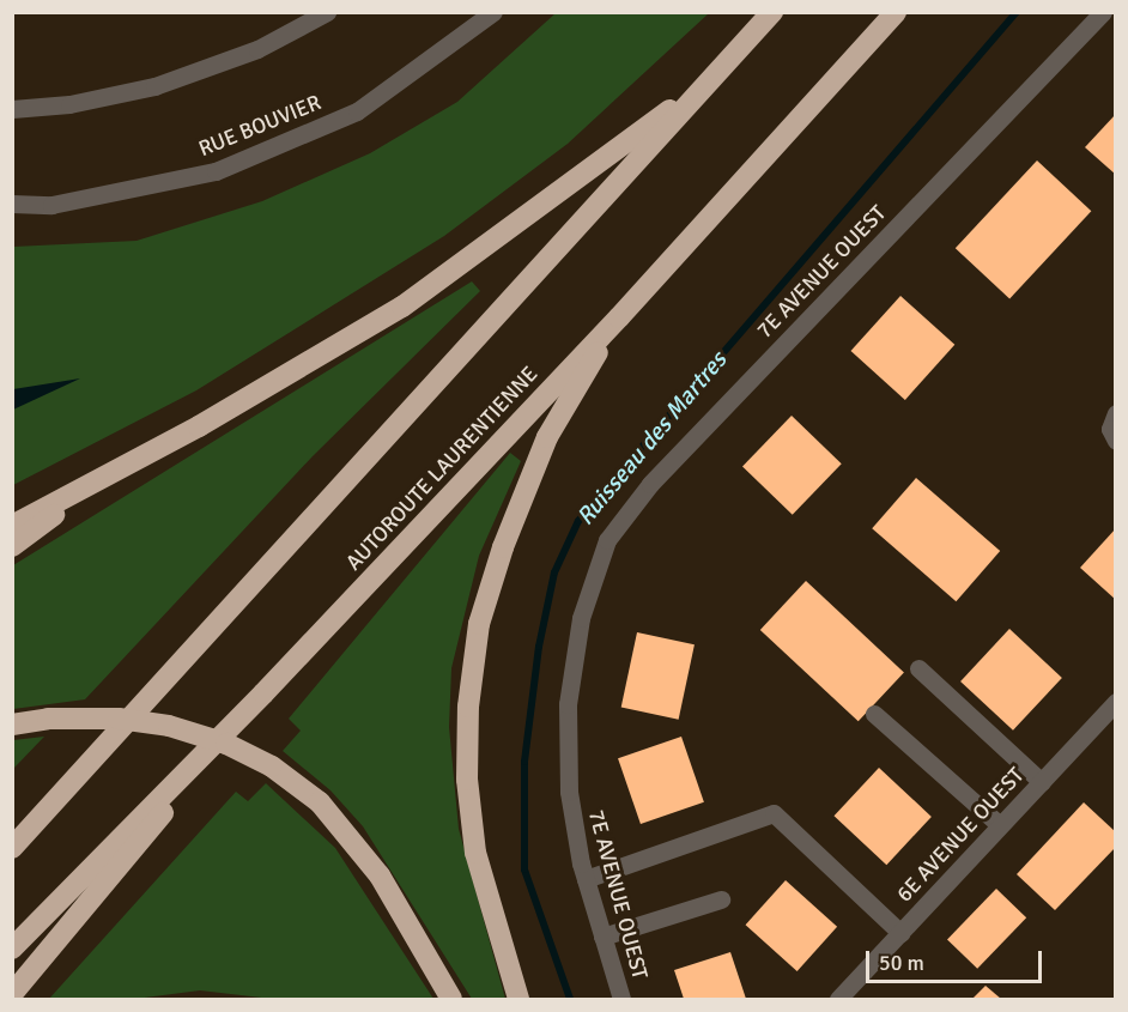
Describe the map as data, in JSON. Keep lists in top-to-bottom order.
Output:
{
  "streets": {
    "highway": ["AUTOROUTE LAURENTIENNE"],
    "street": ["RUE BOUVIER", "7E AVENUE OUEST", "6E AVENUE OUEST"]
  },
  "water": ["Ruisseau des Martres"],
  "scale_bar": "50 m"
}
